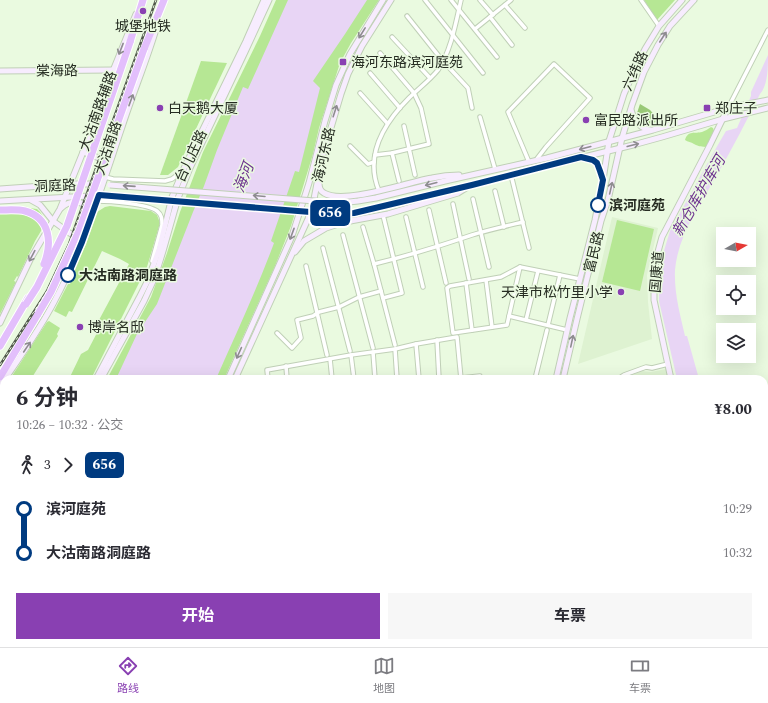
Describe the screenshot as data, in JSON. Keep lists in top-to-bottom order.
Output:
{
  "streets": {
    "highway": ["大沽南路"],
    "main road": [
      "棠海路",
      "六纬路",
      "大沽南路辅路",
      "海河东路",
      "台儿庄路",
      "洞庭路",
      "富民路",
      "国康道"
    ]
  },
  "crossings": [
    ["棠海路", "大沽南路辅路"],
    ["六纬路", "富民路"],
    ["大沽南路辅路", "大沽南路"],
    ["大沽南路辅路", "洞庭路"]
  ],
  "water": ["海河", "新仓库护库河"],
  "places": {
    "other": [
      "城堡地铁",
      "白天鹅大厦",
      "富民路派出所",
      "滨河庭苑",
      "大沽南路洞庭路",
      "天津市松竹里小学",
      "博岸名邸"
    ],
    "transit": ["海河东路滨河庭苑", "郑庄子"]
  },
  "lines": ["bus line 656"],
  "north": "right",
  "page": {
    "on_map": "656",
    "heading": ["6 分钟", "10:26 – 10:32 · 公交", "¥8.00"],
    "legs": ["3", "656"],
    "list": [
      {
        "name": "滨河庭苑",
        "value": "10:29"
      },
      {
        "name": "大沽南路洞庭路",
        "value": "10:32"
      }
    ],
    "buttons": ["开始", "车票"],
    "tabs": ["路线", "地图", "车票"]
  }
}
